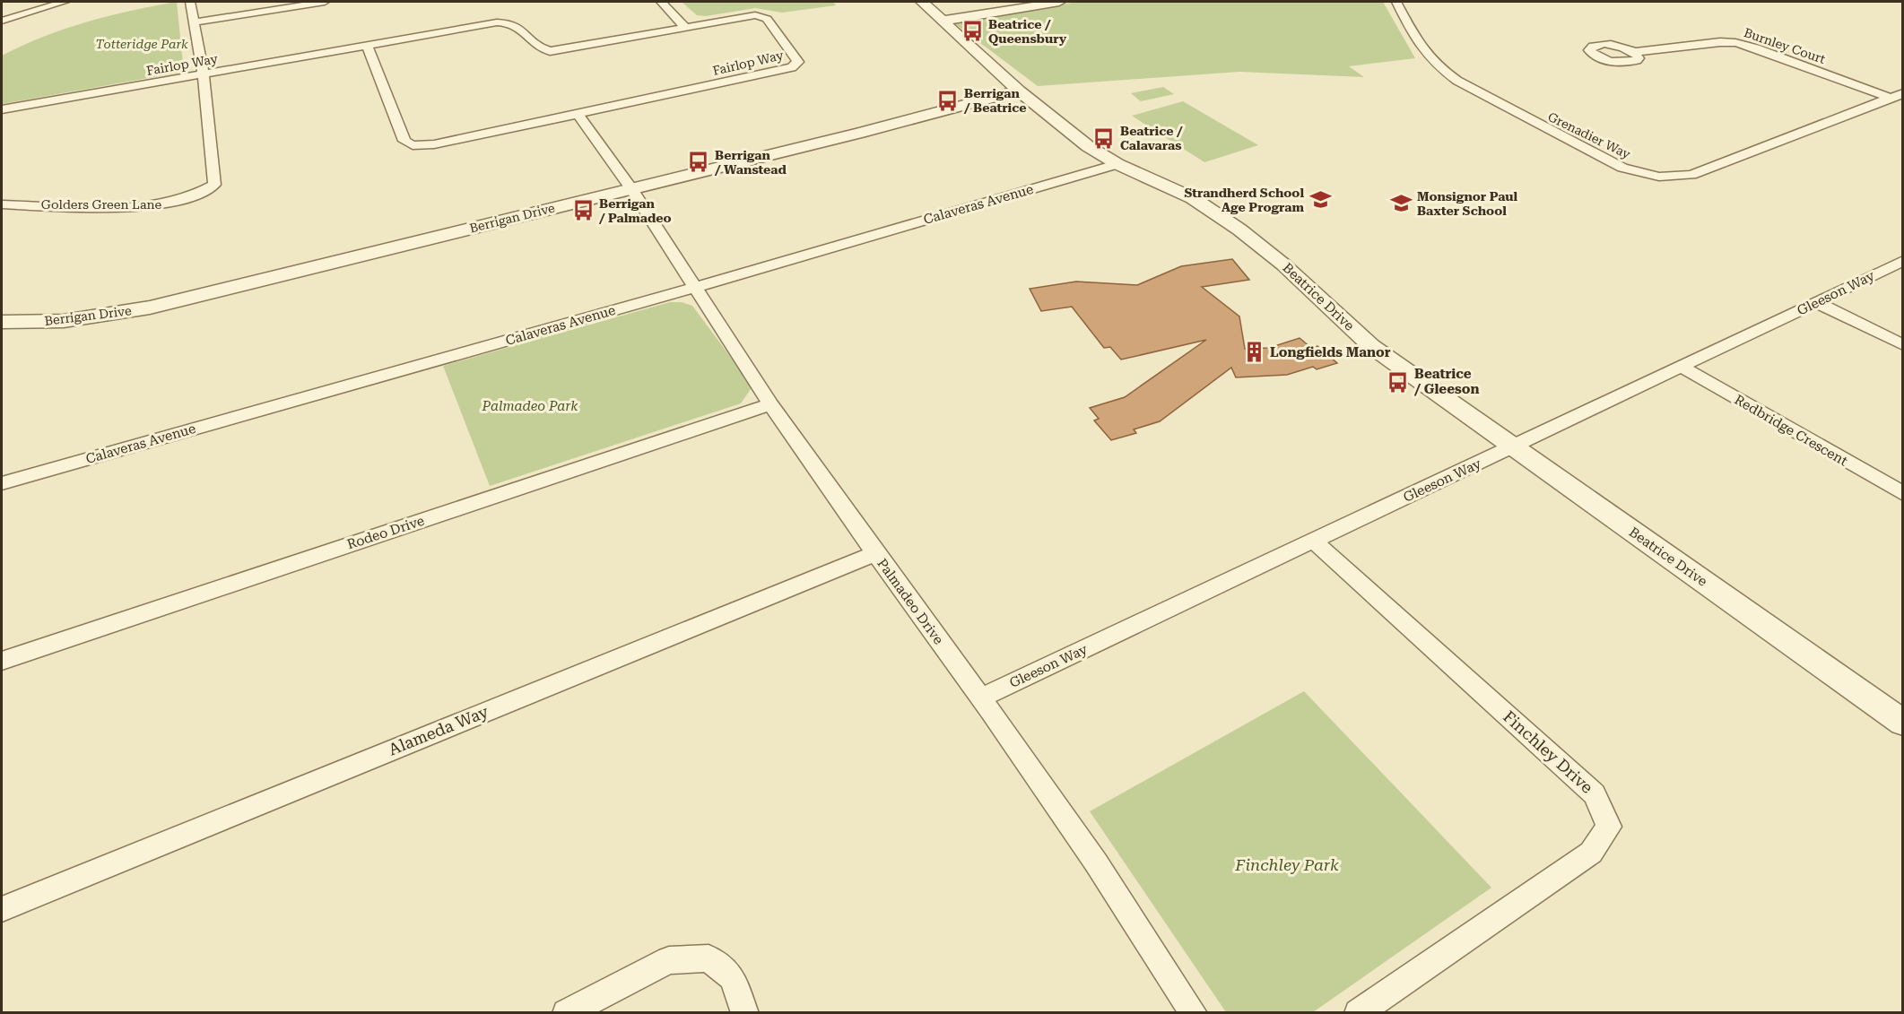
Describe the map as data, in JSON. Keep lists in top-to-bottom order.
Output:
{
  "streets": {
    "street": [
      "Burnley Court",
      "Fairlop Way",
      "Grenadier Way",
      "Golders Green Lane",
      "Calaveras Avenue",
      "Berrigan Drive",
      "Gleeson Way",
      "Beatrice Drive",
      "Redbridge Crescent",
      "Rodeo Drive",
      "Palmadeo Drive",
      "Alameda Way",
      "Finchley Drive"
    ]
  },
  "crossings": [
    ["Burnley Court", "Grenadier Way"],
    ["Fairlop Way", "Golders Green Lane"],
    ["Fairlop Way", "Palmadeo Drive"],
    ["Calaveras Avenue", "Beatrice Drive"],
    ["Calaveras Avenue", "Palmadeo Drive"],
    ["Berrigan Drive", "Beatrice Drive"],
    ["Berrigan Drive", "Palmadeo Drive"],
    ["Gleeson Way", "Beatrice Drive"],
    ["Gleeson Way", "Redbridge Crescent"],
    ["Gleeson Way", "Palmadeo Drive"],
    ["Gleeson Way", "Finchley Drive"],
    ["Rodeo Drive", "Palmadeo Drive"],
    ["Palmadeo Drive", "Alameda Way"]
  ],
  "parks": ["Totteridge Park", "Palmadeo Park", "Finchley Park"],
  "places": {
    "bus stop": [
      "Beatrice / Queensbury",
      "Berrigan / Beatrice",
      "Beatrice / Calavaras",
      "Berrigan / Wanstead",
      "Berrigan / Palmadeo",
      "Beatrice / Gleeson"
    ],
    "school or university": ["Strandherd School Age Program", "Monsignor Paul Baxter School"],
    "building": ["Longfields Manor"]
  }
}
